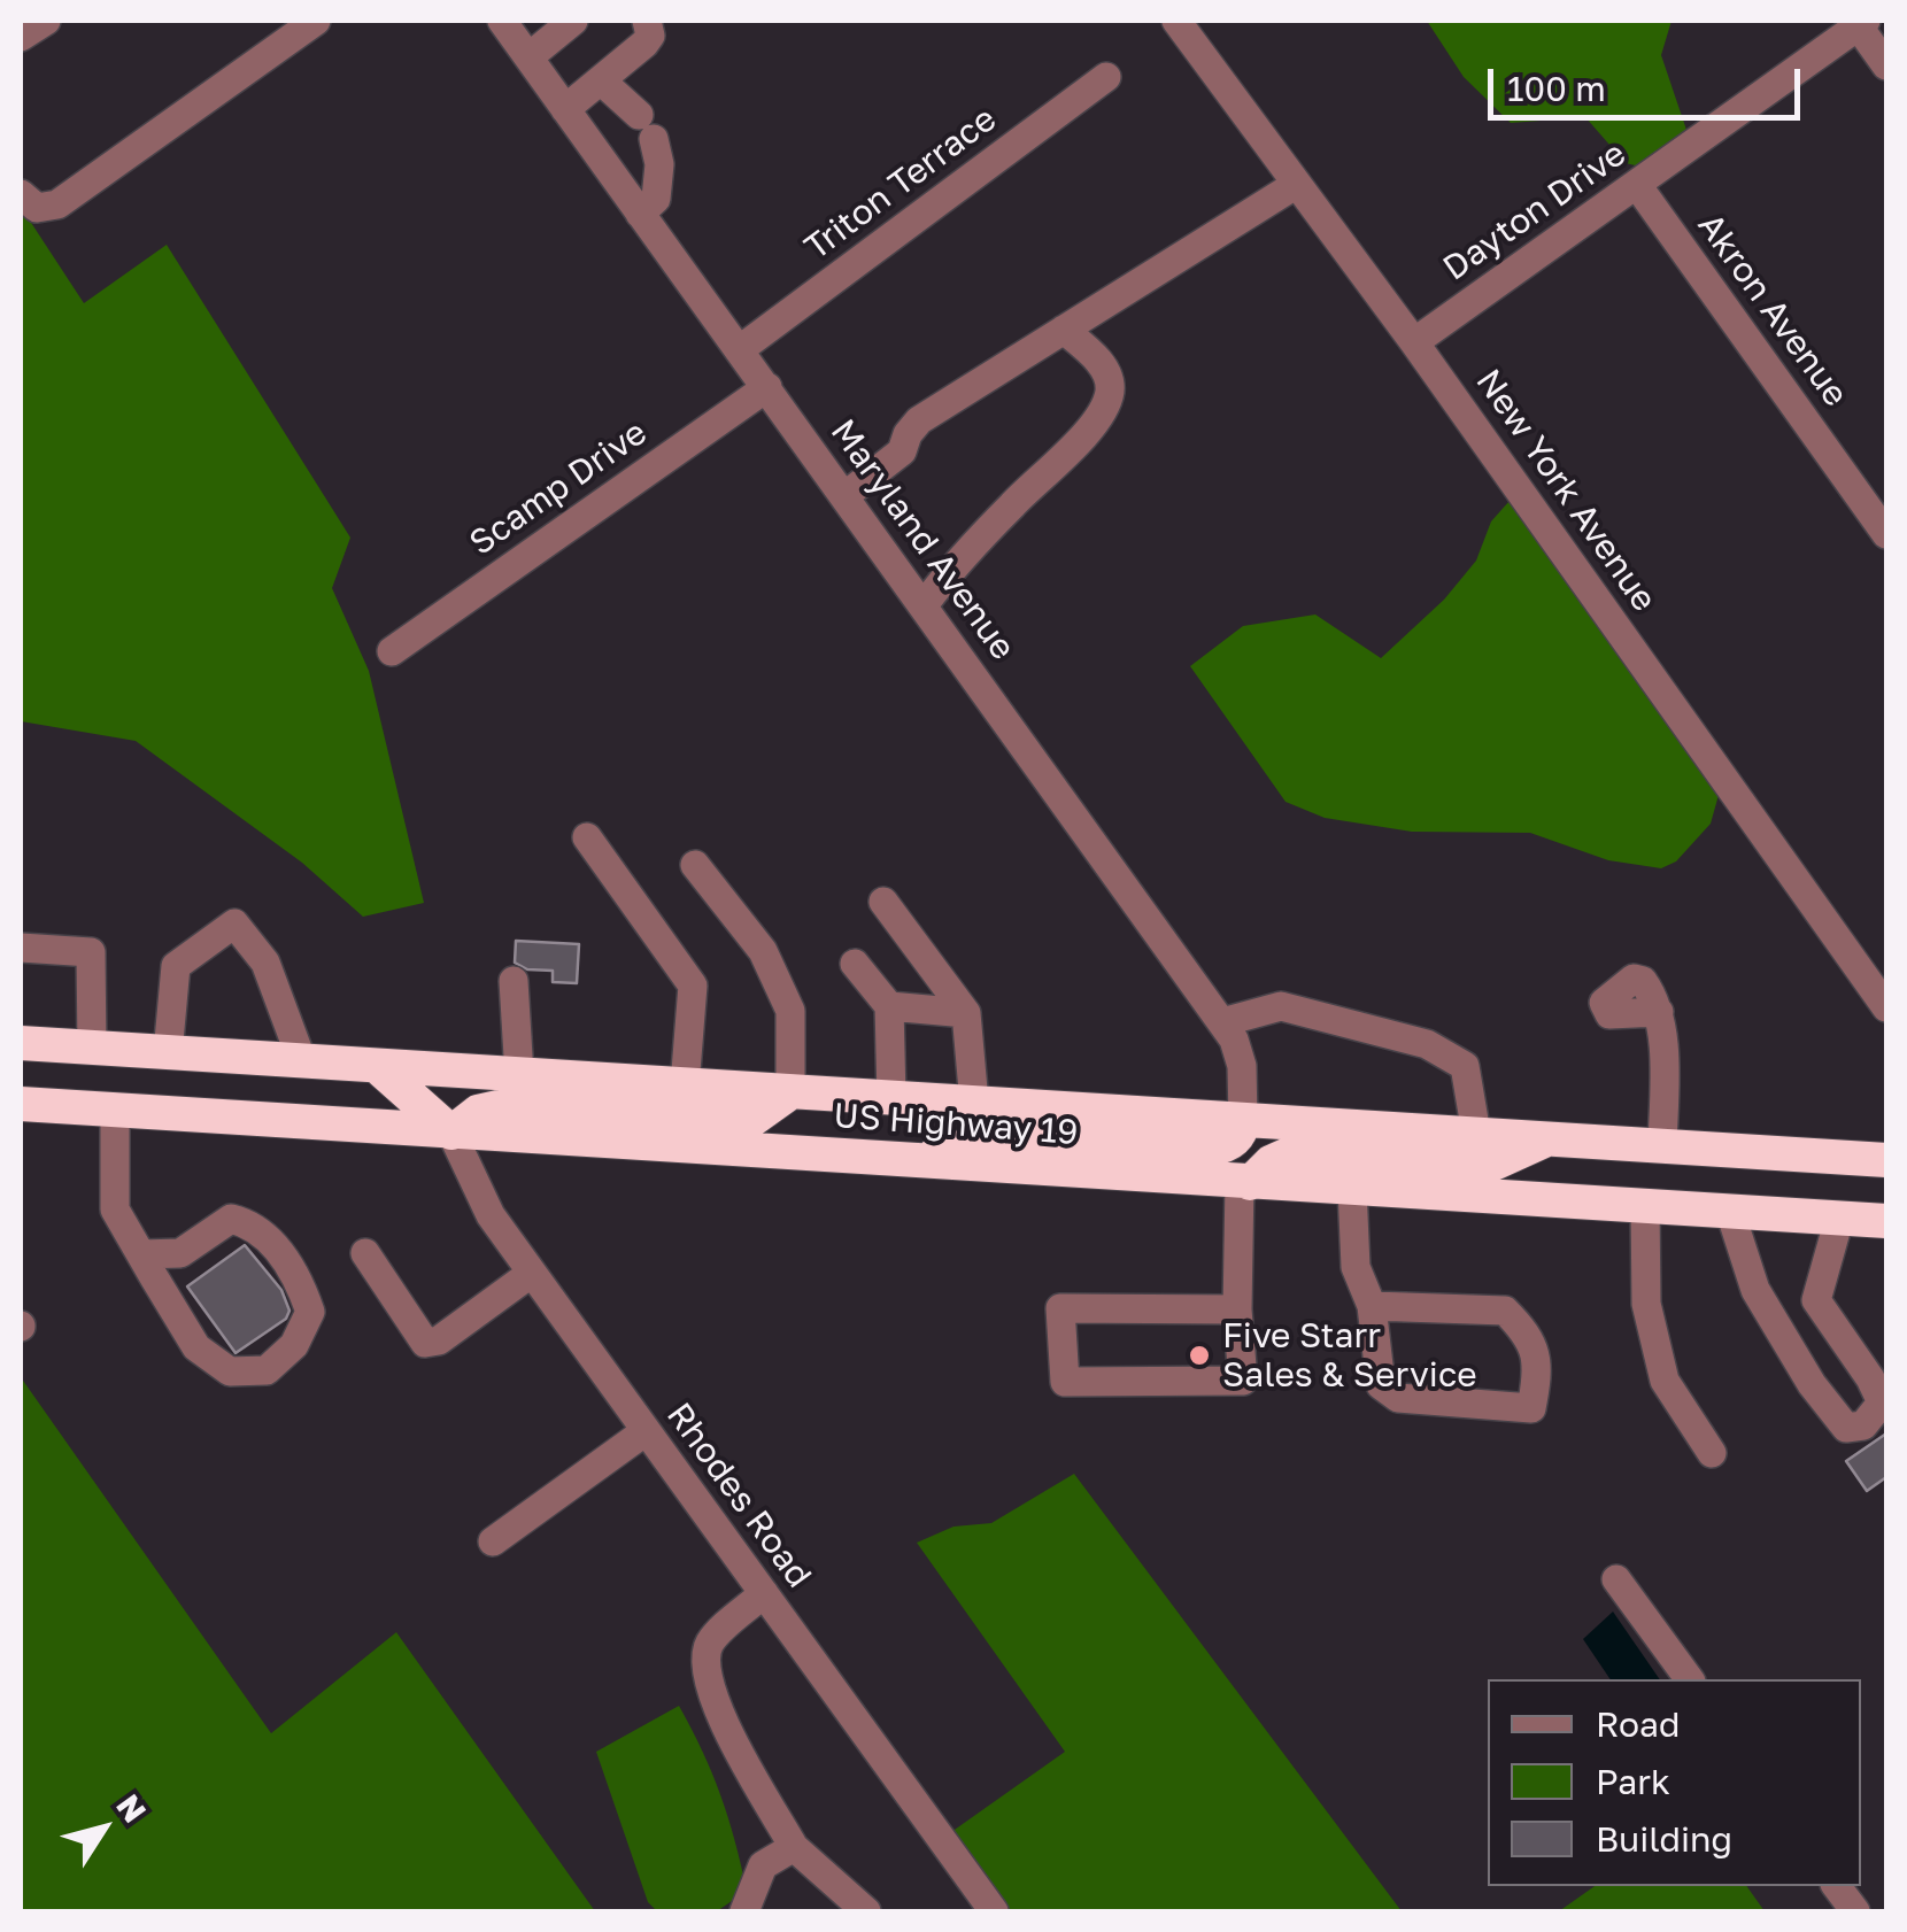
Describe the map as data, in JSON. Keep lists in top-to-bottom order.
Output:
{
  "streets": {
    "highway": ["US Highway 19"],
    "street": [
      "Triton Terrace",
      "Dayton Drive",
      "Akron Avenue",
      "Scamp Drive",
      "New York Avenue",
      "Maryland Avenue",
      "Rhodes Road"
    ]
  },
  "crossings": [
    ["Triton Terrace", "Maryland Avenue"],
    ["Dayton Drive", "Akron Avenue"],
    ["Dayton Drive", "New York Avenue"],
    ["Scamp Drive", "Maryland Avenue"],
    ["Maryland Avenue", "US Highway 19"],
    ["US Highway 19", "Rhodes Road"]
  ],
  "places": ["Five Starr Sales & Service"],
  "legend": ["Road", "Park", "Building"],
  "scale_bar": "100 m",
  "north": "top right"
}
